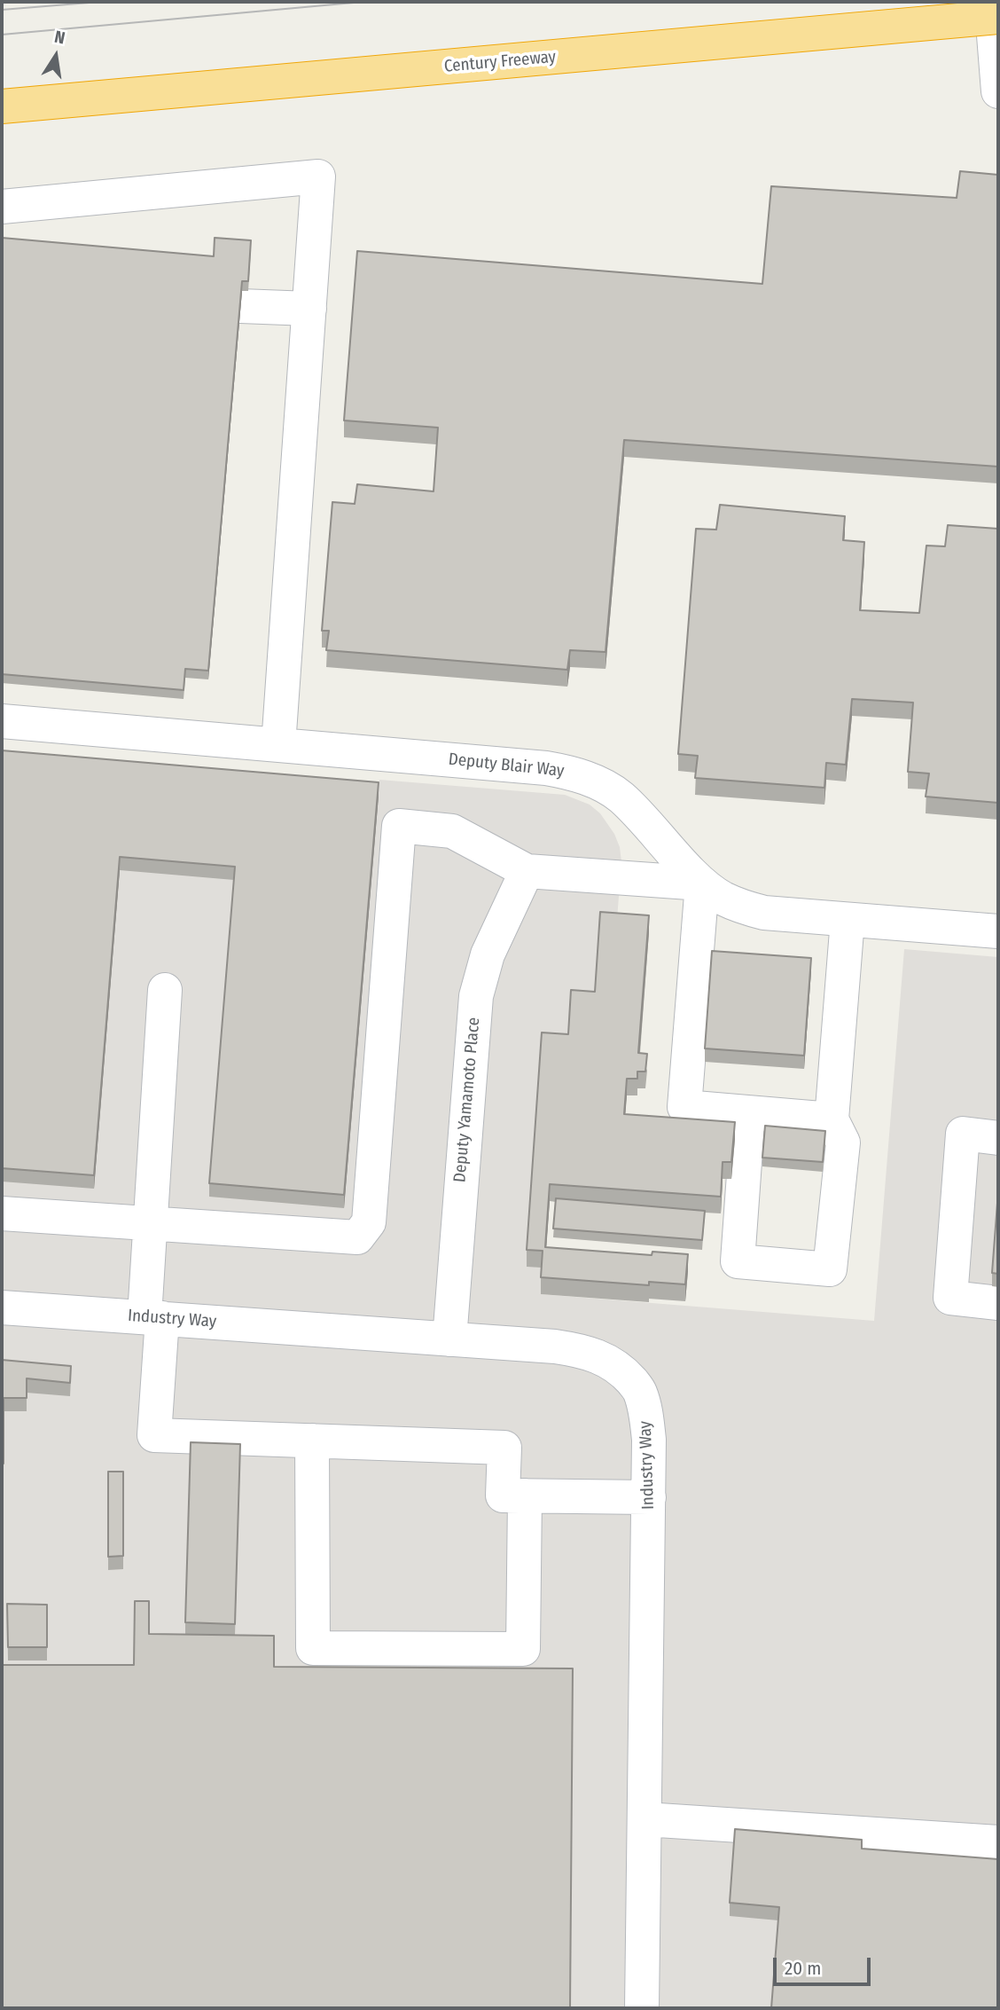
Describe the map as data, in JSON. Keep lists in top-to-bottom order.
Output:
{
  "streets": {
    "highway": ["Century Freeway"],
    "street": ["Deputy Blair Way", "Deputy Yamamoto Place", "Industry Way"]
  },
  "crossings": [
    ["Deputy Yamamoto Place", "Industry Way"]
  ],
  "scale_bar": "20 m",
  "north": "top"
}
